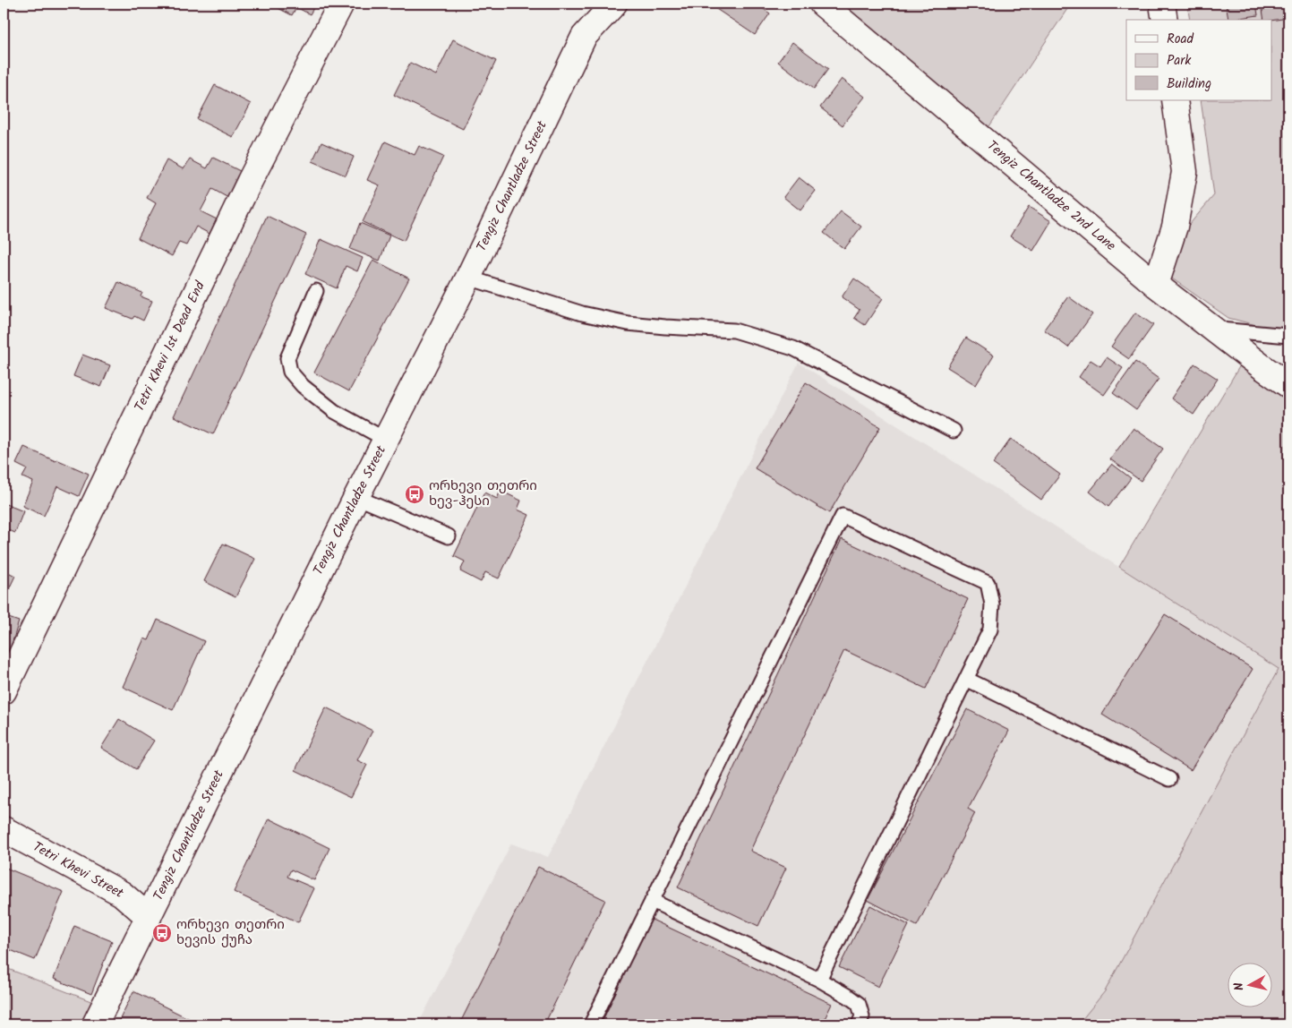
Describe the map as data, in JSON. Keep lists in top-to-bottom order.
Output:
{
  "streets": {
    "street": [
      "Tengiz Chantladze Street",
      "Tengiz Chantladze 2nd Lane",
      "Tetri Khevi 1st Dead End",
      "Tetri Khevi Street"
    ]
  },
  "crossings": [
    ["Tengiz Chantladze Street", "Tetri Khevi Street"]
  ],
  "places": {
    "bus stop": ["ორხევი თეთრი ხევ-ჰესი", "ორხევი თეთრი ხევის ქუჩა"]
  },
  "legend": ["Road", "Park", "Building"],
  "north": "left"
}
